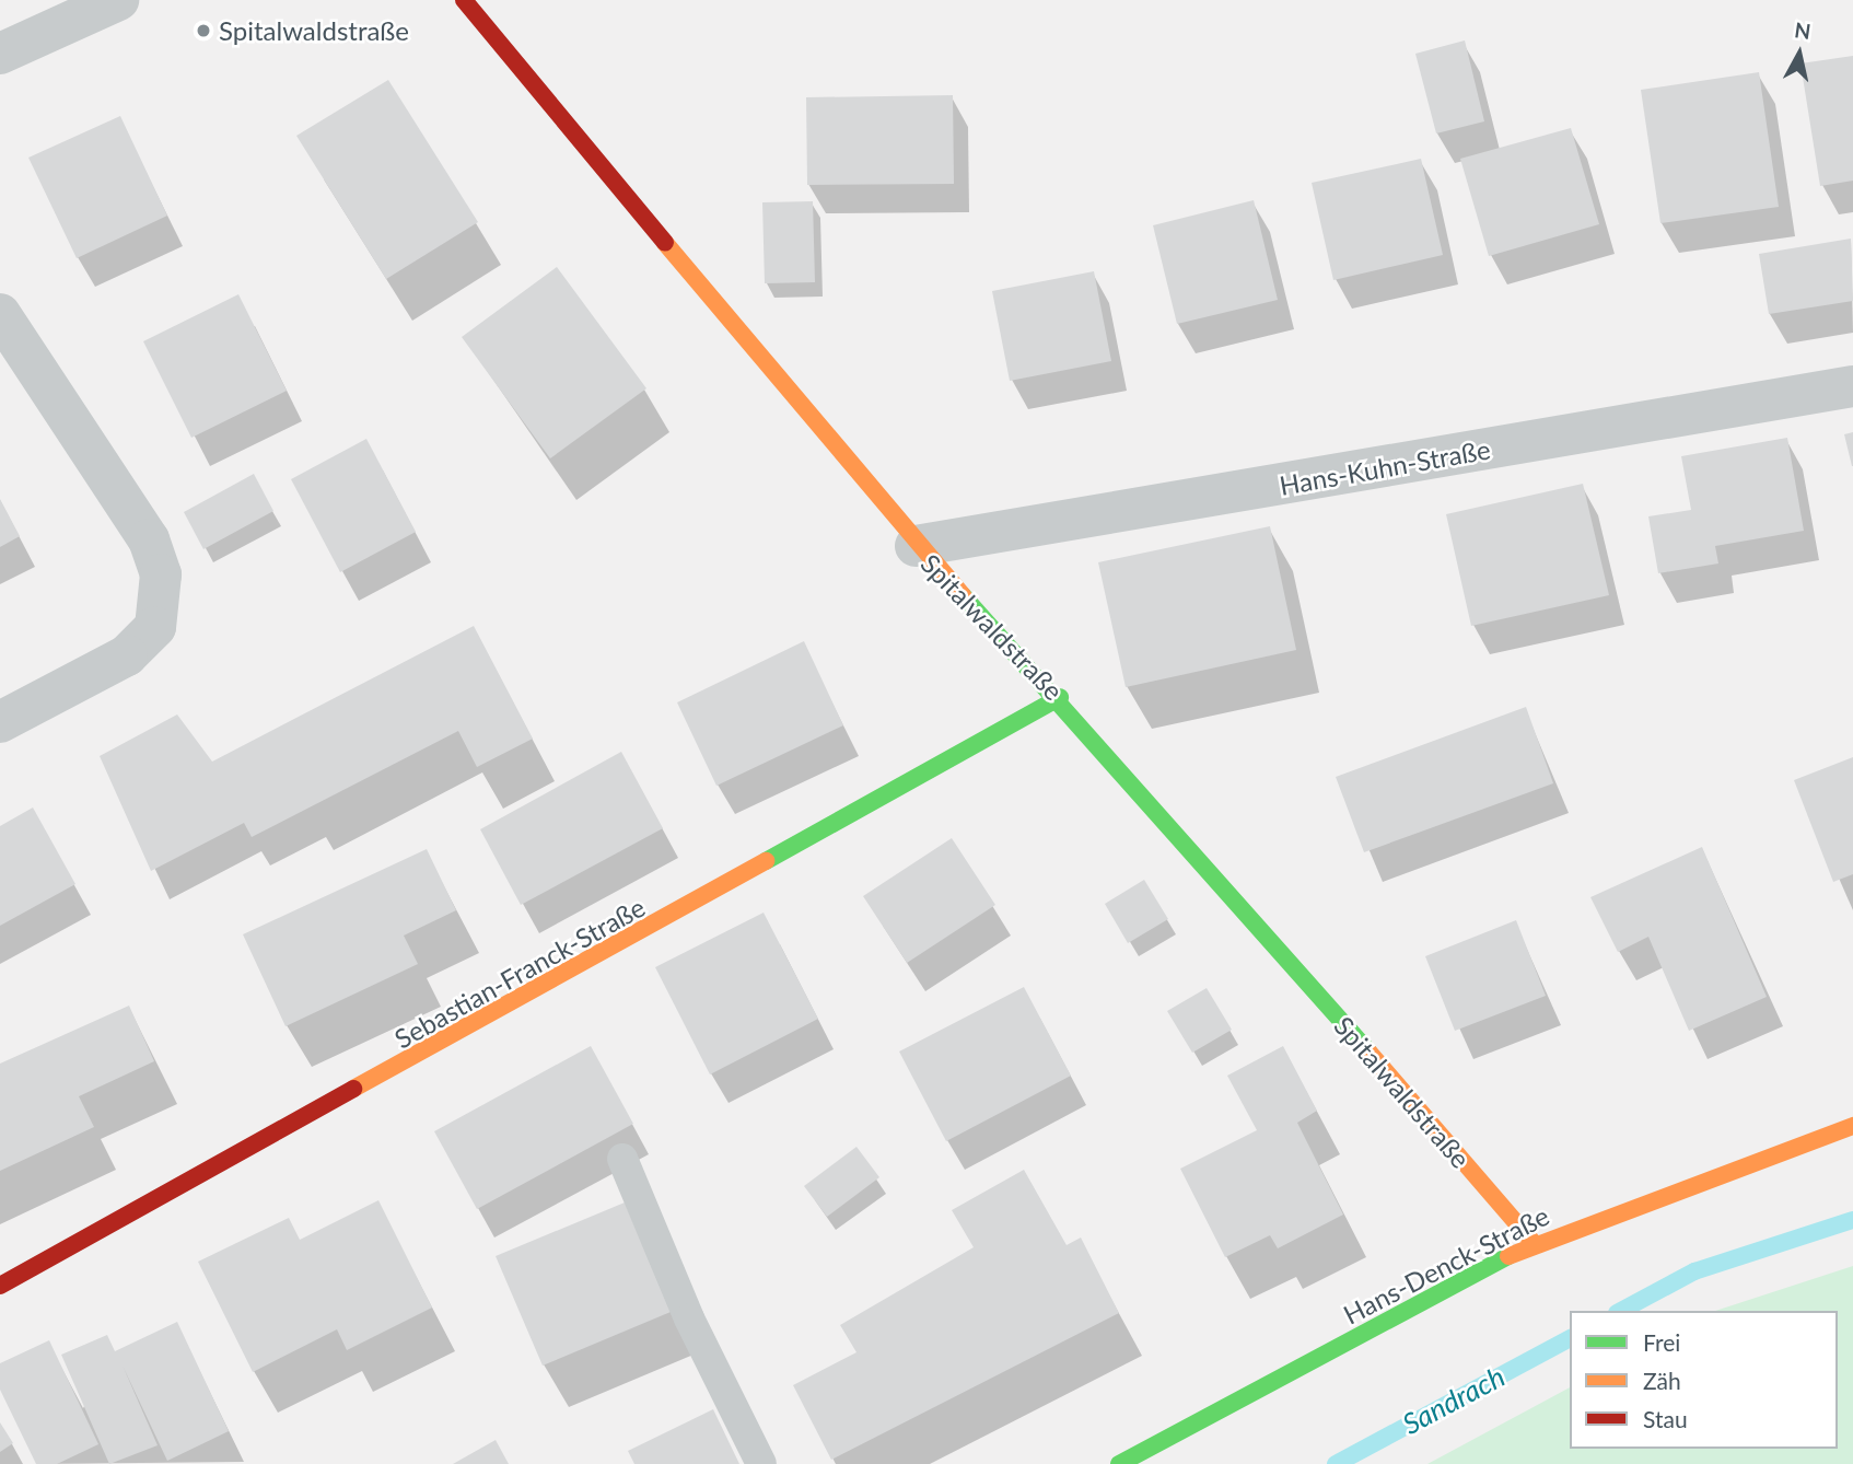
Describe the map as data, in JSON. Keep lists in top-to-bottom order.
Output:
{
  "streets": {
    "street": [
      "Hans-Kuhn-Straße",
      "Spitalwaldstraße",
      "Sebastian-Franck-Straße",
      "Hans-Denck-Straße"
    ]
  },
  "crossings": [
    ["Hans-Kuhn-Straße", "Spitalwaldstraße"],
    ["Spitalwaldstraße", "Sebastian-Franck-Straße"],
    ["Spitalwaldstraße", "Hans-Denck-Straße"]
  ],
  "water": ["Sandrach"],
  "places": ["Spitalwaldstraße"],
  "legend": ["Frei", "Zäh", "Stau"],
  "north": "top"
}
